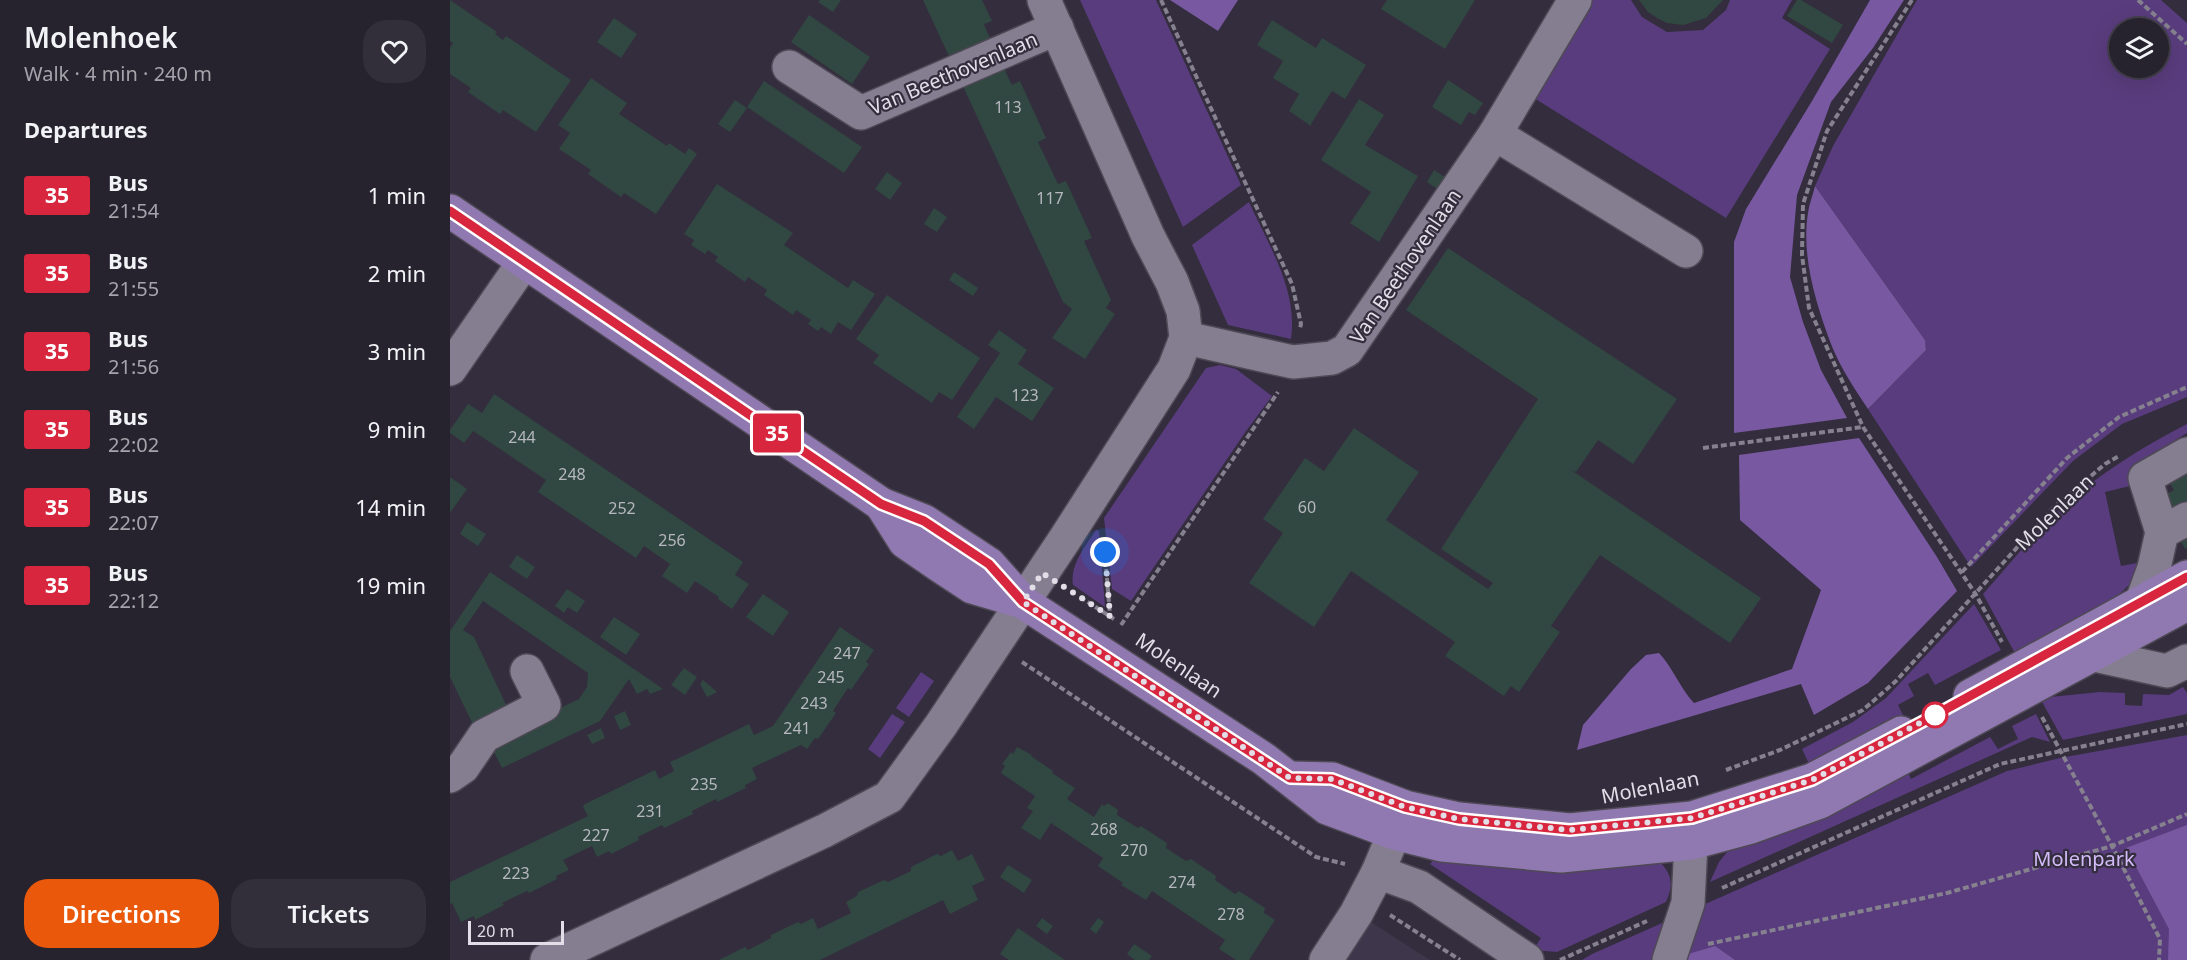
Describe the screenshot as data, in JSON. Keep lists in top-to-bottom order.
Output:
{
  "streets": {
    "main road": ["Molenlaan"],
    "street": ["Van Beethovenlaan"]
  },
  "crossings": [
    ["Van Beethovenlaan", "Molenlaan"]
  ],
  "parks": ["Molenpark"],
  "lines": ["bus line 35"],
  "house_numbers": [
    "113",
    "117",
    "123",
    "244",
    "248",
    "60",
    "252",
    "256",
    "247",
    "245",
    "243",
    "241",
    "235",
    "231",
    "268",
    "227",
    "270",
    "223",
    "274",
    "278"
  ],
  "scale_bar": "20 m",
  "page": {
    "heading": [
      ["Molenhoek", "Walk · 4 min · 240 m"],
      "Departures"
    ],
    "on_map": "35",
    "list": [
      {
        "mark": "35",
        "name": "Bus",
        "note": "21:54",
        "value": "1 min"
      },
      {
        "mark": "35",
        "name": "Bus",
        "note": "21:55",
        "value": "2 min"
      },
      {
        "mark": "35",
        "name": "Bus",
        "note": "21:56",
        "value": "3 min"
      },
      {
        "mark": "35",
        "name": "Bus",
        "note": "22:02",
        "value": "9 min"
      },
      {
        "mark": "35",
        "name": "Bus",
        "note": "22:07",
        "value": "14 min"
      },
      {
        "mark": "35",
        "name": "Bus",
        "note": "22:12",
        "value": "19 min"
      }
    ],
    "buttons": ["Directions", "Tickets"],
    "scale": "20 m"
  }
}
